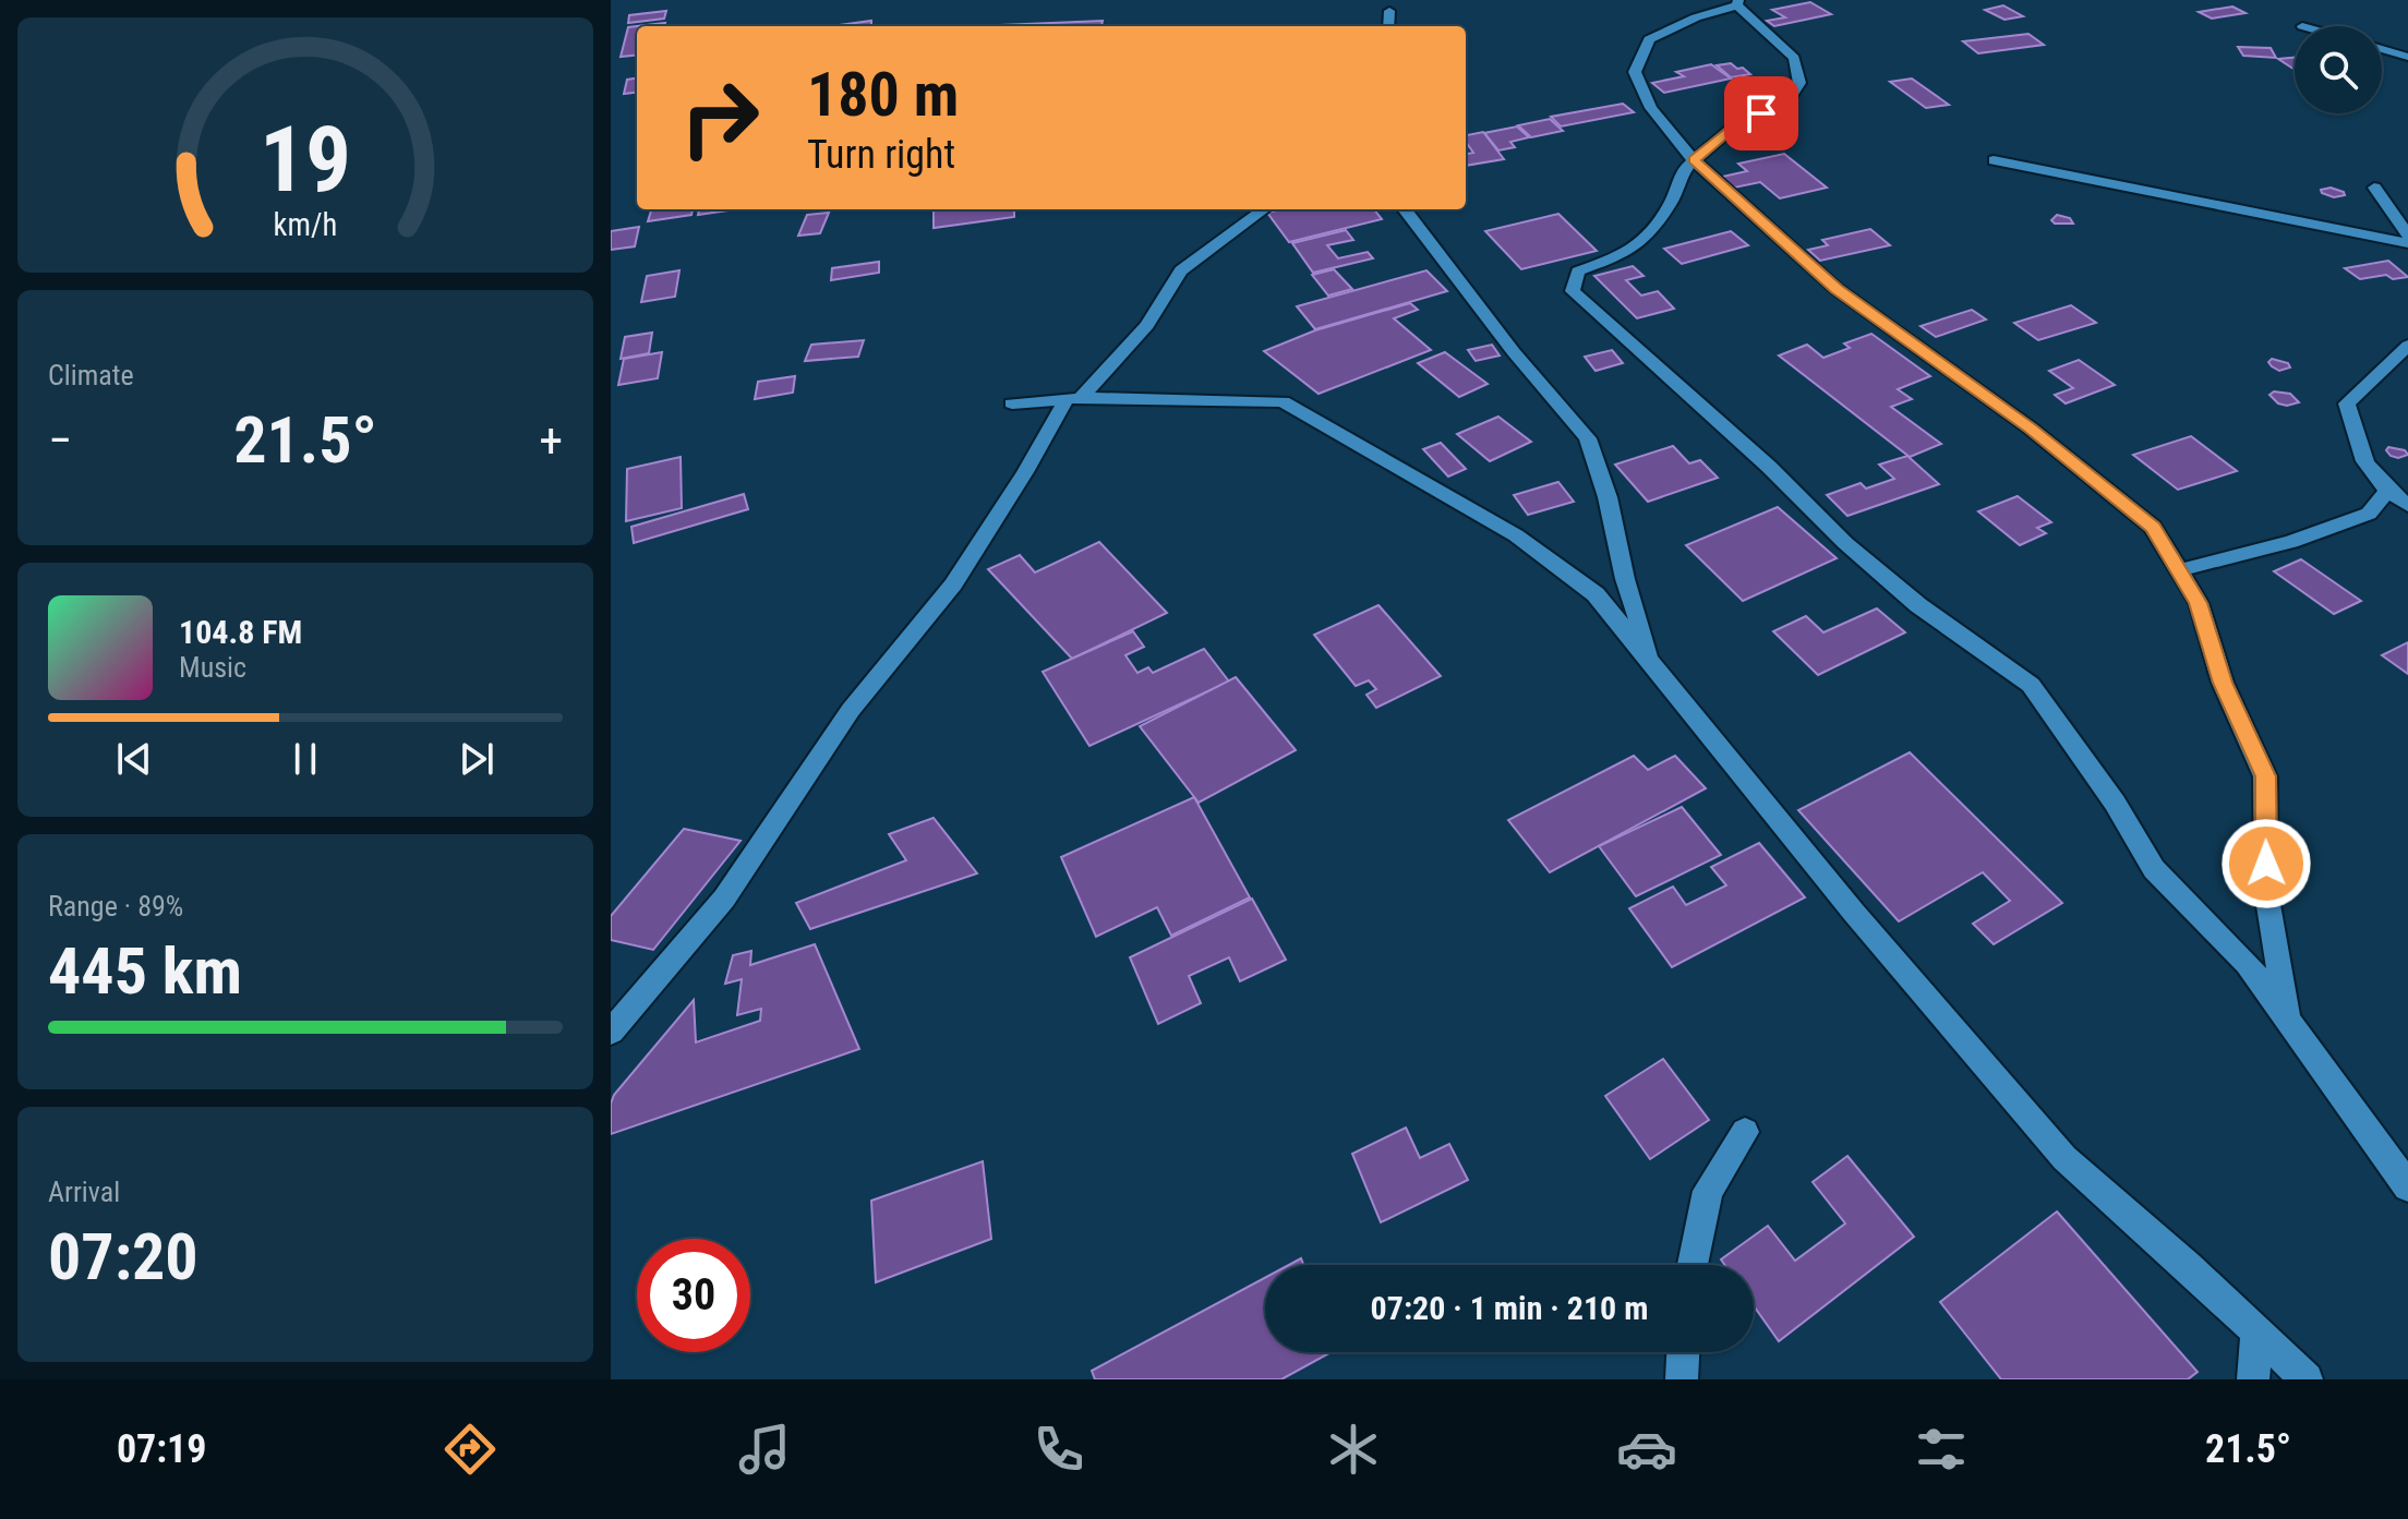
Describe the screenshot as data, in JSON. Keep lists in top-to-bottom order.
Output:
{
  "page": {
    "turn": ["180 m", "Turn right"],
    "tile": [
      "Climate",
      ["Range · 89%", "445 km"],
      ["Arrival", "07:20"]
    ],
    "heat": ["−", "21.5°", "+"],
    "song": ["104.8 FM", "Music"],
    "limit": "30",
    "trip": "07:20 · 1 min · 210 m",
    "tabs": ["07:19", "21.5°"],
    "gauge": ["19", "km/h"]
  }
}
